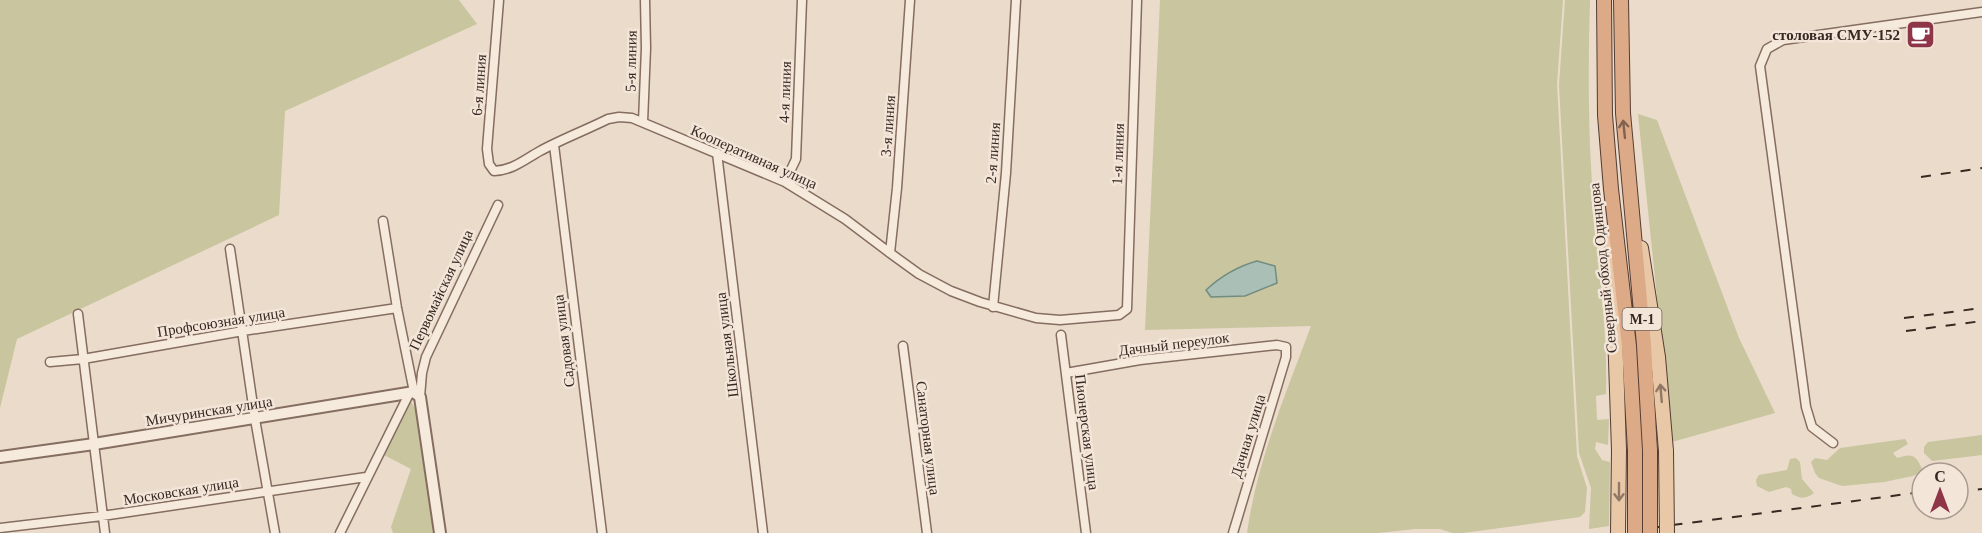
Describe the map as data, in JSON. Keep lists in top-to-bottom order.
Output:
{
  "streets": {
    "highway": ["Северный обход Одинцова", "М-1"],
    "street": [
      "5-я линия",
      "6-я линия",
      "4-я линия",
      "3-я линия",
      "2-я линия",
      "1-я линия",
      "Кооперативная улица",
      "Первомайская улица",
      "Профсоюзная улица",
      "Садовая улица",
      "Дачный переулок",
      "Школьная улица",
      "Мичуринская улица",
      "Пионерская улица",
      "Дачная улица",
      "Санаторная улица",
      "Московская улица"
    ]
  },
  "crossings": [
    ["5-я линия", "Кооперативная улица"],
    ["6-я линия", "Кооперативная улица"],
    ["4-я линия", "Кооперативная улица"],
    ["3-я линия", "Кооперативная улица"],
    ["2-я линия", "Кооперативная улица"],
    ["1-я линия", "Кооперативная улица"],
    ["Кооперативная улица", "Садовая улица"],
    ["Кооперативная улица", "Школьная улица"],
    ["Первомайская улица", "Мичуринская улица"],
    ["Дачный переулок", "Пионерская улица"],
    ["Дачный переулок", "Дачная улица"]
  ],
  "places": {
    "cafe": ["столовая СМУ-152"]
  },
  "north": "top"
}
